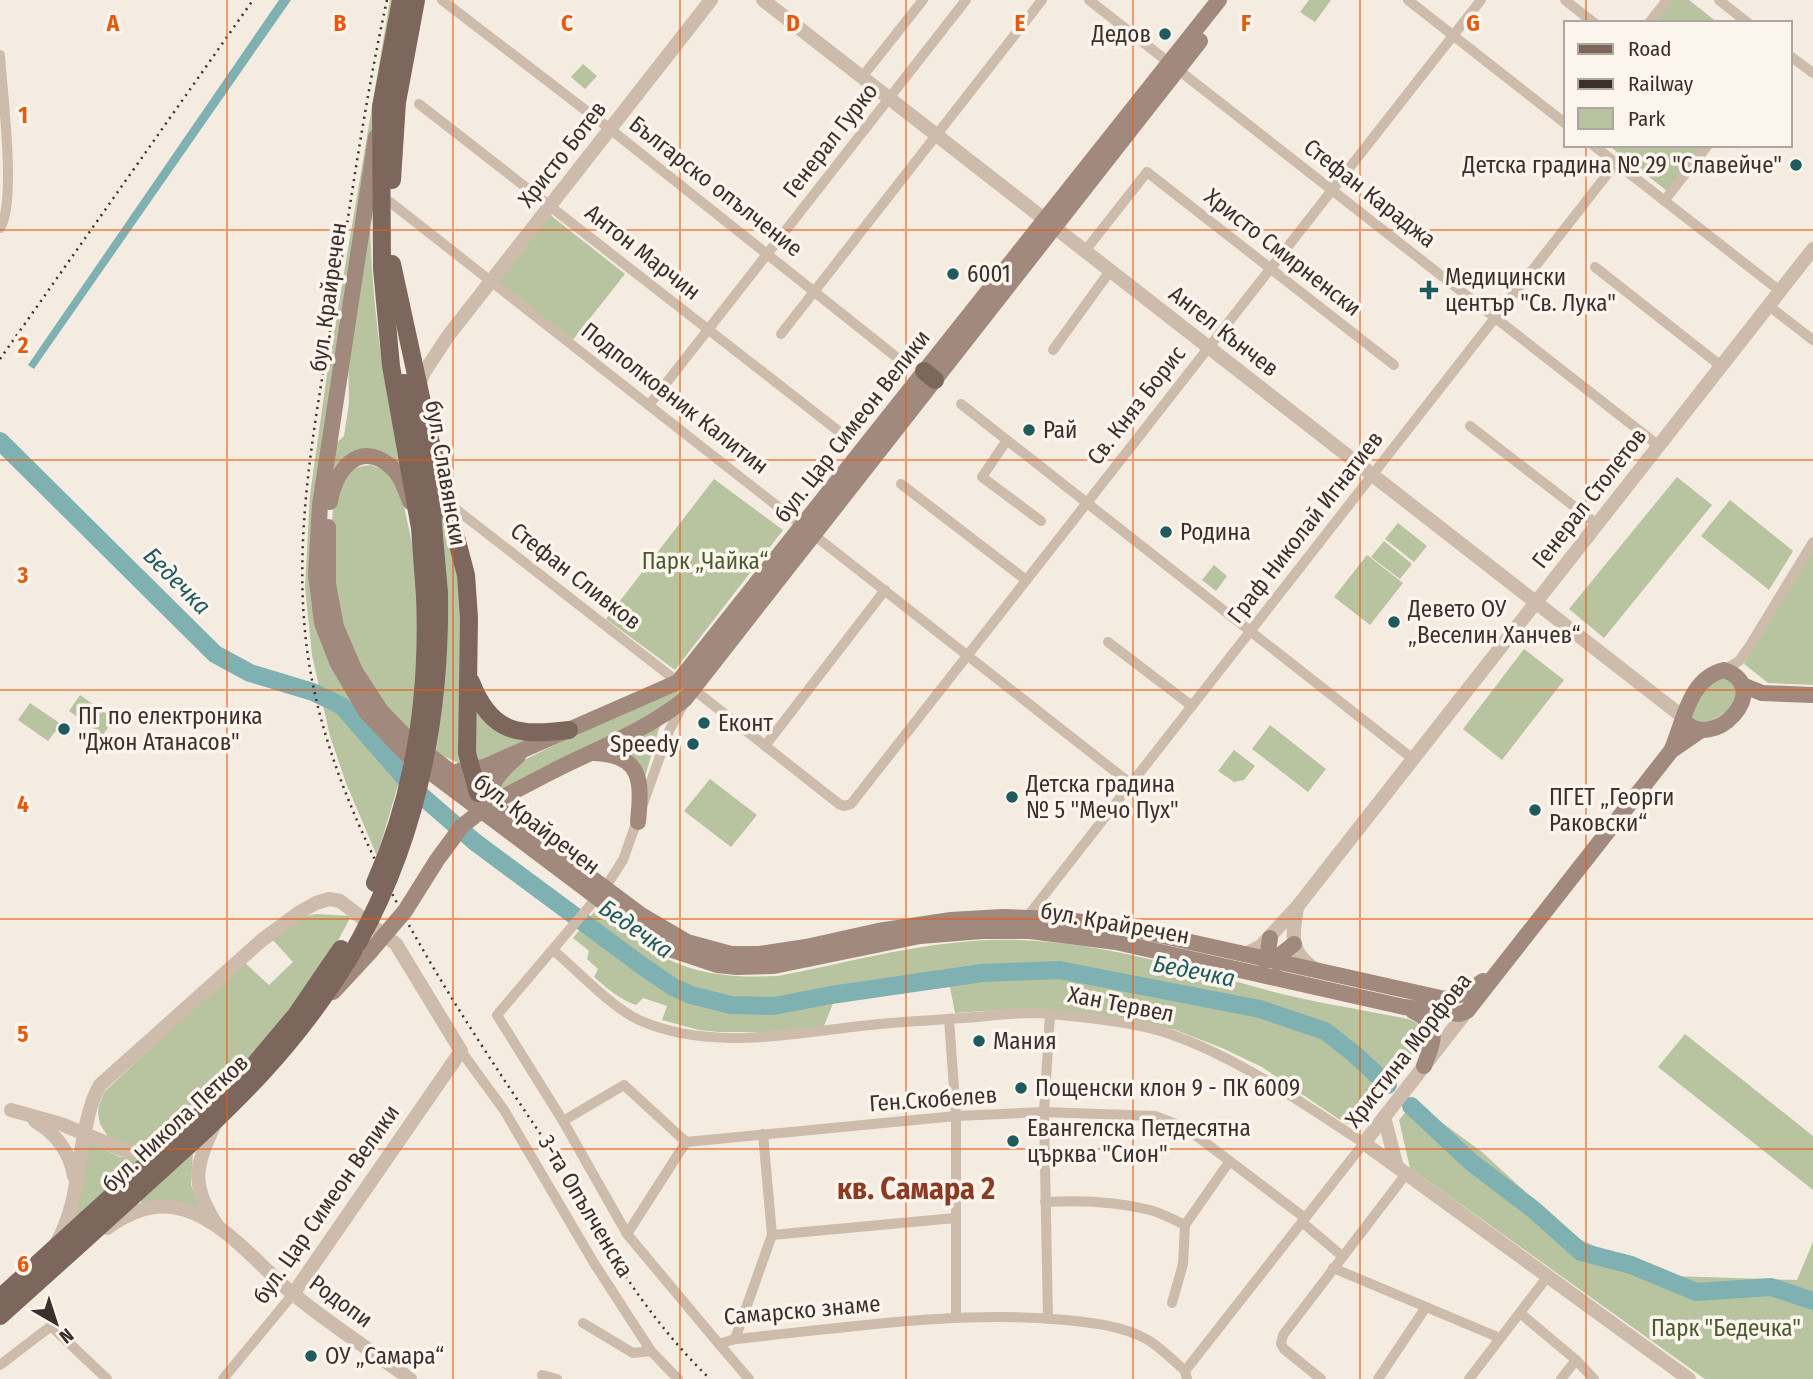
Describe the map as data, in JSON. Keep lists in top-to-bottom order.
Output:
{
  "streets": {
    "main road": [
      "бул. Крайречен",
      "бул. Цар Симеон Велики",
      "бул. Славянски",
      "Христина Морфова",
      "бул. Никола Петков"
    ],
    "street": [
      "Генерал Гурко",
      "Христо Ботев",
      "Българско опълчение",
      "Стефан Караджа",
      "Антон Марчин",
      "Христо Смирненски",
      "Ангел Кънчев",
      "Подполковник Калитин",
      "Св. Княз Борис",
      "Генерал Столетов",
      "Граф Николай Игнатиев",
      "Стефан Сливков",
      "Хан Тервел",
      "Ген.Скобелев",
      "3-та Опълченска",
      "Родопи",
      "Самарско знаме"
    ]
  },
  "crossings": [
    ["Генерал Гурко", "Българско опълчение"],
    ["Генерал Гурко", "Антон Марчин"],
    ["Генерал Гурко", "Ангел Кънчев"],
    ["Генерал Гурко", "Подполковник Калитин"],
    ["Христо Ботев", "Българско опълчение"],
    ["Христо Ботев", "Антон Марчин"],
    ["Христо Ботев", "Подполковник Калитин"],
    ["Стефан Караджа", "Св. Княз Борис"],
    ["Стефан Караджа", "бул. Цар Симеон Велики"],
    ["Стефан Караджа", "Генерал Столетов"],
    ["Стефан Караджа", "Граф Николай Игнатиев"],
    ["Христо Смирненски", "Ангел Кънчев"],
    ["Христо Смирненски", "Св. Княз Борис"],
    ["бул. Крайречен", "бул. Цар Симеон Велики"],
    ["бул. Крайречен", "бул. Славянски"],
    ["бул. Крайречен", "Генерал Столетов"],
    ["бул. Крайречен", "Граф Николай Игнатиев"],
    ["бул. Крайречен", "Христина Морфова"],
    ["Ангел Кънчев", "Св. Княз Борис"],
    ["Ангел Кънчев", "бул. Цар Симеон Велики"],
    ["Ангел Кънчев", "Генерал Столетов"],
    ["Ангел Кънчев", "Граф Николай Игнатиев"],
    ["Ангел Кънчев", "Христина Морфова"],
    ["Подполковник Калитин", "Св. Княз Борис"],
    ["Подполковник Калитин", "бул. Цар Симеон Велики"],
    ["Подполковник Калитин", "бул. Славянски"],
    ["Подполковник Калитин", "Граф Николай Игнатиев"],
    ["Св. Княз Борис", "Стефан Сливков"],
    ["бул. Цар Симеон Велики", "бул. Славянски"],
    ["бул. Цар Симеон Велики", "Стефан Сливков"],
    ["бул. Цар Симеон Велики", "Хан Тервел"],
    ["бул. Цар Симеон Велики", "бул. Никола Петков"],
    ["бул. Цар Симеон Велики", "3-та Опълченска"],
    ["бул. Цар Симеон Велики", "Родопи"],
    ["бул. Цар Симеон Велики", "Самарско знаме"],
    ["бул. Славянски", "бул. Никола Петков"],
    ["Хан Тервел", "Христина Морфова"],
    ["Христина Морфова", "Ген.Скобелев"],
    ["Христина Морфова", "Самарско знаме"],
    ["бул. Никола Петков", "Родопи"]
  ],
  "districts": ["кв. Самара 2"],
  "water": ["Бедечка"],
  "parks": ["Парк „Чайка“", "Парк \"Бедечка\""],
  "places": {
    "other": [
      "Дедов",
      "Детска градина № 29 \"Славейче\"",
      "6001",
      "Рай",
      "Родина",
      "Девето ОУ „Веселин Ханчев“",
      "Еконт",
      "ПГ по електроника \"Джон Атанасов\"",
      "Speedy",
      "Детска градина № 5 \"Мечо Пух\"",
      "ПГЕТ „Георги Раковски“",
      "Мания",
      "Пощенски клон 9 - ПК 6009",
      "Евангелска Петдесятна църква \"Сион\"",
      "ОУ „Самара“"
    ],
    "health": ["Медицински център \"Св. Лука\""]
  },
  "legend": ["Road", "Railway", "Park"],
  "north": "bottom right",
  "grid": {
    "columns": [
      "A",
      "B",
      "C",
      "D",
      "E",
      "F",
      "G"
    ],
    "rows": [
      "1",
      "2",
      "3",
      "4",
      "5",
      "6"
    ]
  }
}
